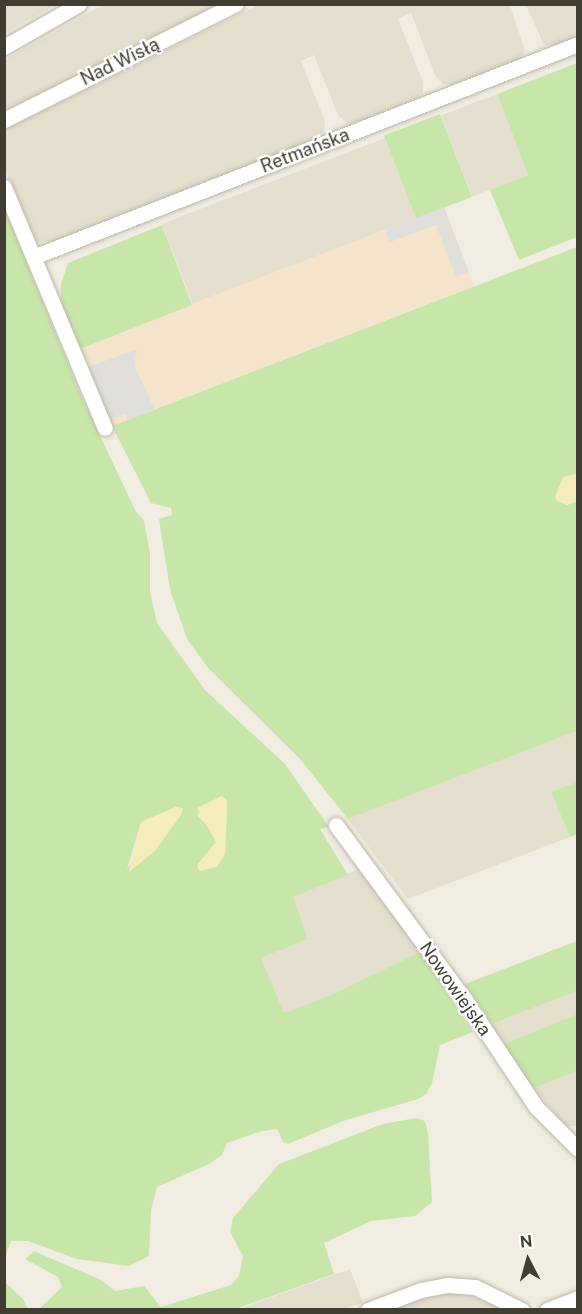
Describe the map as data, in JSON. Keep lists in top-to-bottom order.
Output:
{
  "streets": {
    "street": ["Nad Wisłą", "Retmańska", "Nowowiejska"]
  },
  "north": "top"
}
